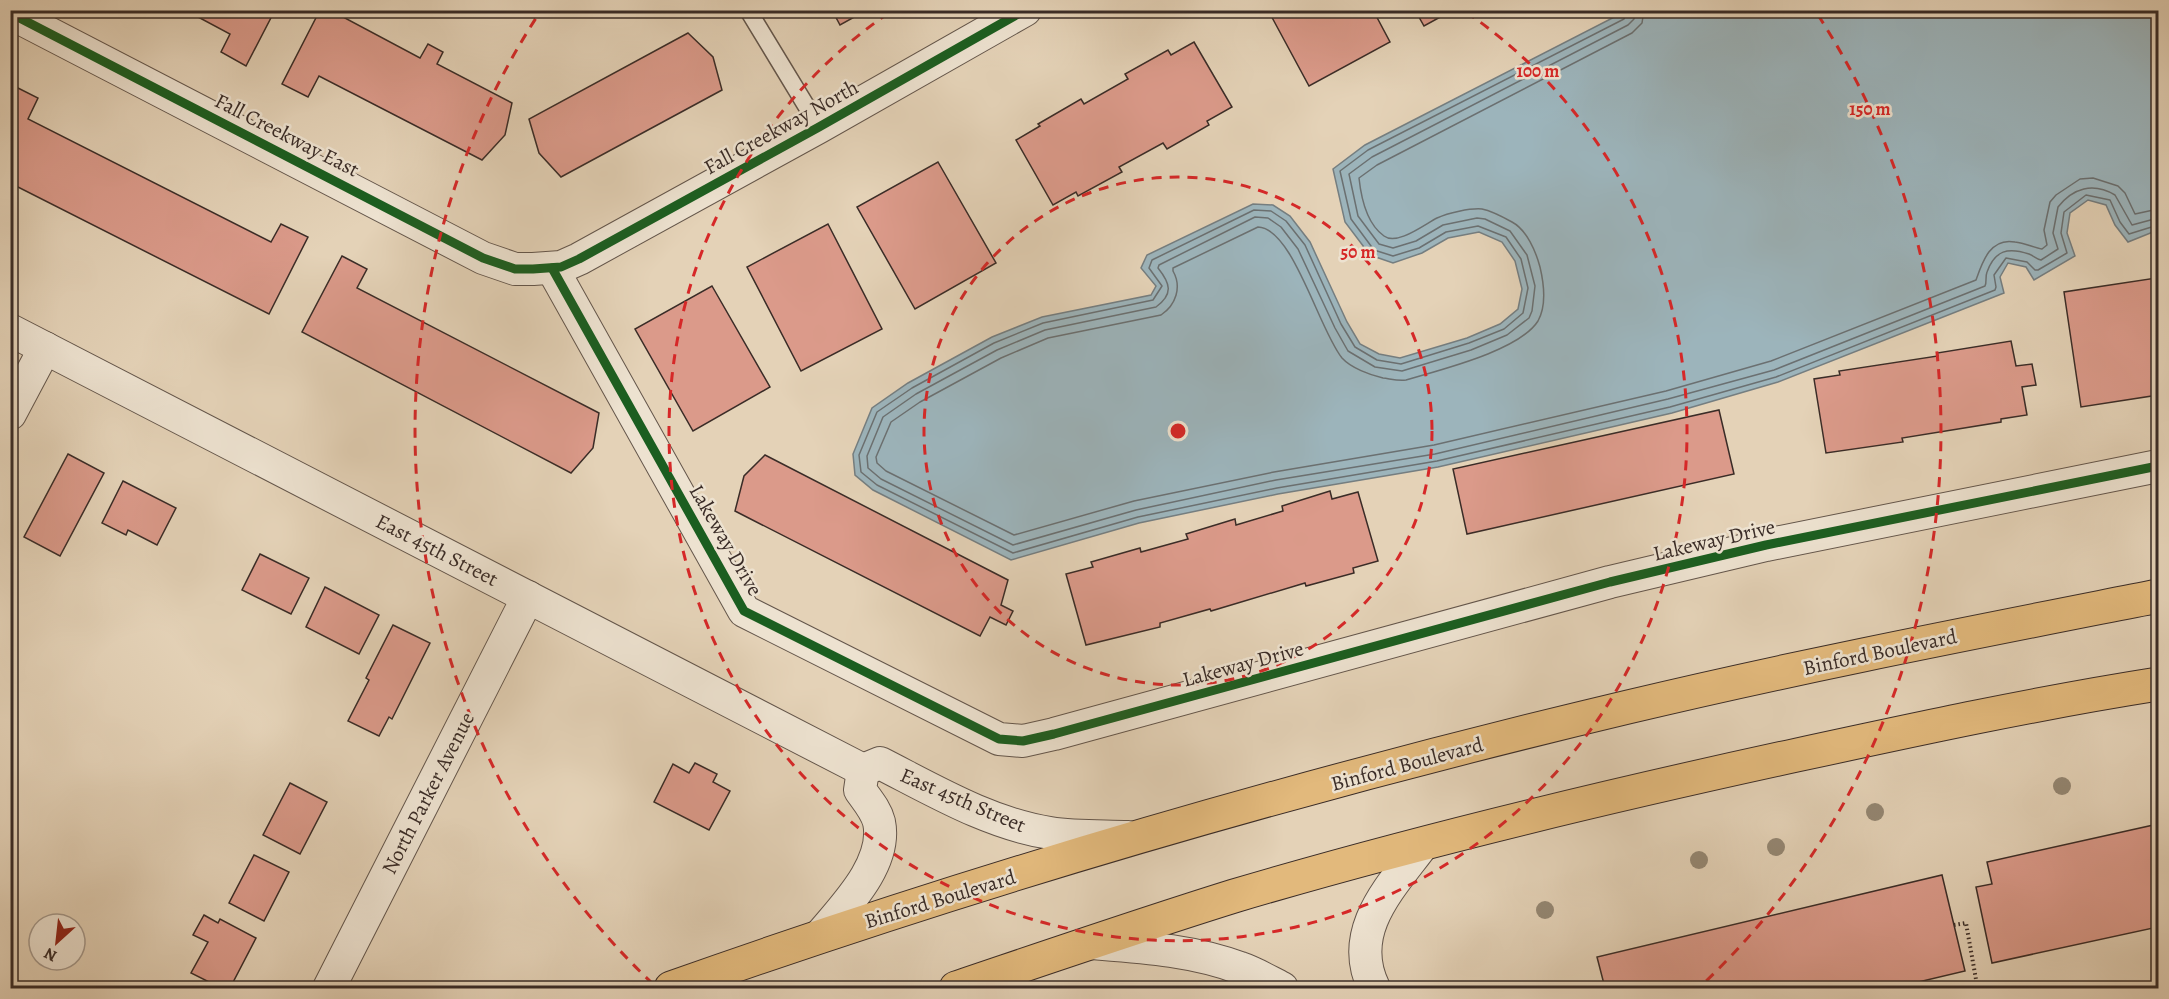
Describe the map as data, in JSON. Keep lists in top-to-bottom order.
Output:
{
  "streets": {
    "main road": ["Binford Boulevard"],
    "street": [
      "Fall Creekway North",
      "Fall Creekway East",
      "Lakeway Drive",
      "East 45th Street",
      "North Parker Avenue"
    ]
  },
  "crossings": [
    ["Fall Creekway North", "Fall Creekway East"],
    ["Fall Creekway North", "Lakeway Drive"],
    ["Fall Creekway East", "Lakeway Drive"],
    ["East 45th Street", "Binford Boulevard"],
    ["East 45th Street", "North Parker Avenue"]
  ],
  "north": "bottom left",
  "rings": ["100 m", "150 m", "50 m"]
}
